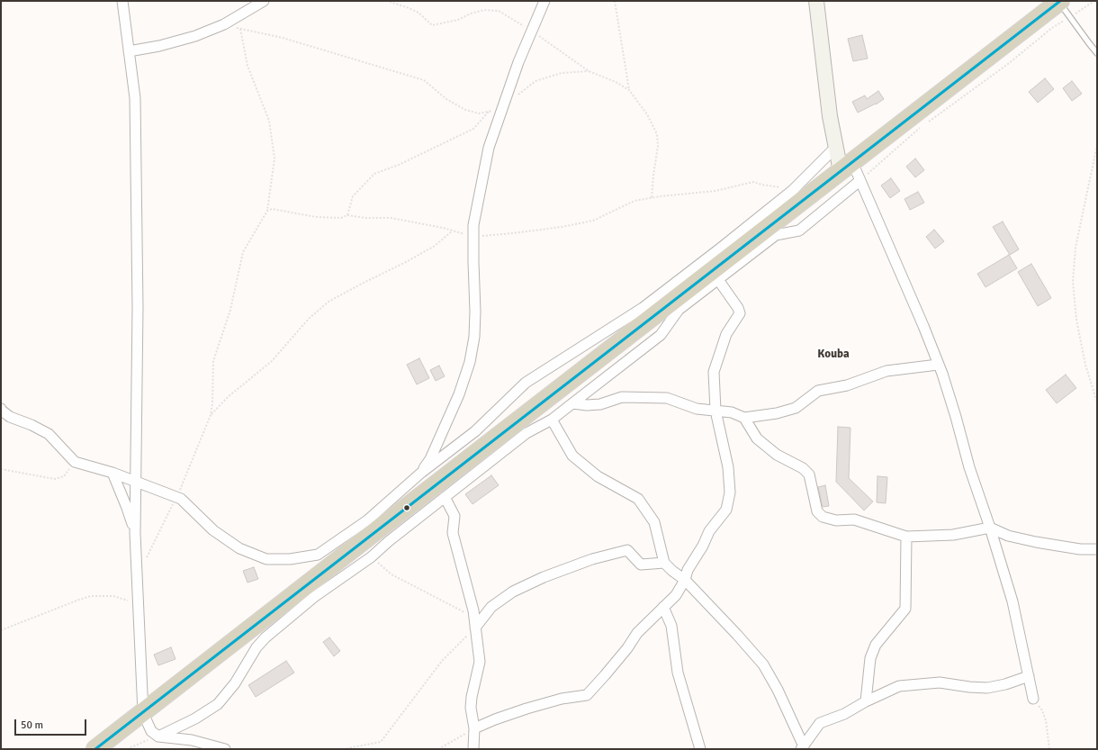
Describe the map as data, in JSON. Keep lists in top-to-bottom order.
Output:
{
  "districts": ["Kouba"],
  "scale_bar": "50 m"
}
